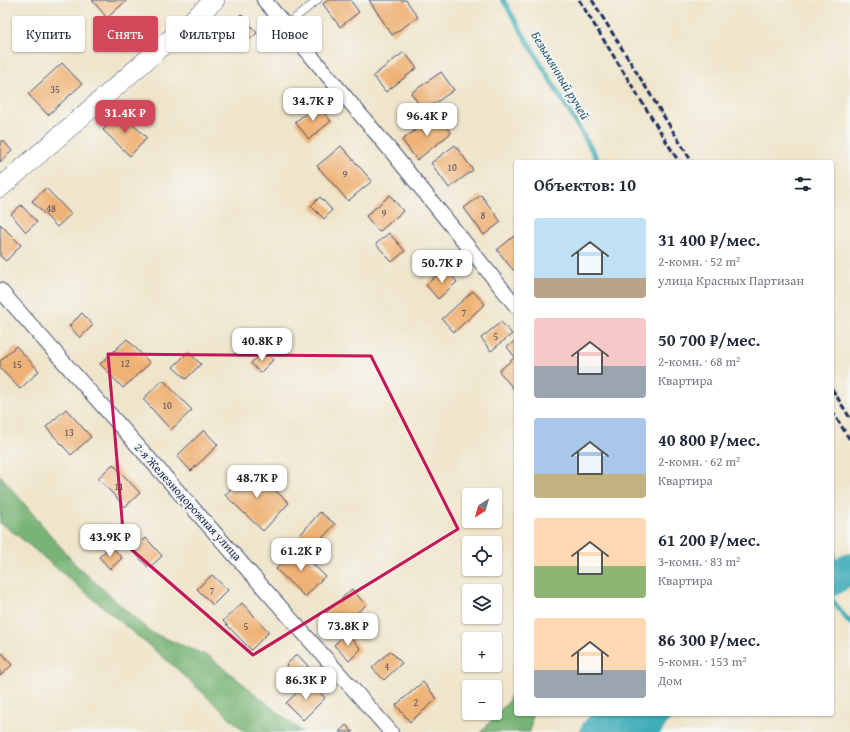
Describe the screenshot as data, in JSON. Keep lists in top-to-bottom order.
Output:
{
  "streets": {
    "street": ["2-я Железнодорожная улица"]
  },
  "water": ["Безымянный ручей"],
  "house_numbers": [
    "35",
    "10",
    "9",
    "48",
    "9",
    "8",
    "7",
    "5",
    "12",
    "15",
    "10",
    "13",
    "11",
    "7",
    "5",
    "4",
    "2"
  ],
  "north": "bottom left",
  "page": {
    "chip": [
      "Купить",
      "Снять",
      "Фильтры",
      "Новое"
    ],
    "price": [
      "34.7K ₽",
      "31.4K ₽",
      "96.4K ₽",
      "50.7K ₽",
      "40.8K ₽",
      "48.7K ₽",
      "43.9K ₽",
      "61.2K ₽",
      "73.8K ₽",
      "86.3K ₽"
    ],
    "heading": "Объектов: 10",
    "list": [
      {
        "name": "31 400 ₽/мес.",
        "note": "2-комн. · 52 m² · улица Красных Партизан"
      },
      {
        "name": "50 700 ₽/мес.",
        "note": "2-комн. · 68 m² · Квартира"
      },
      {
        "name": "40 800 ₽/мес.",
        "note": "2-комн. · 62 m² · Квартира"
      },
      {
        "name": "61 200 ₽/мес.",
        "note": "3-комн. · 83 m² · Квартира"
      },
      {
        "name": "86 300 ₽/мес.",
        "note": "5-комн. · 153 m² · Дом"
      }
    ],
    "map_buttons": ["+", "−"]
  }
}
